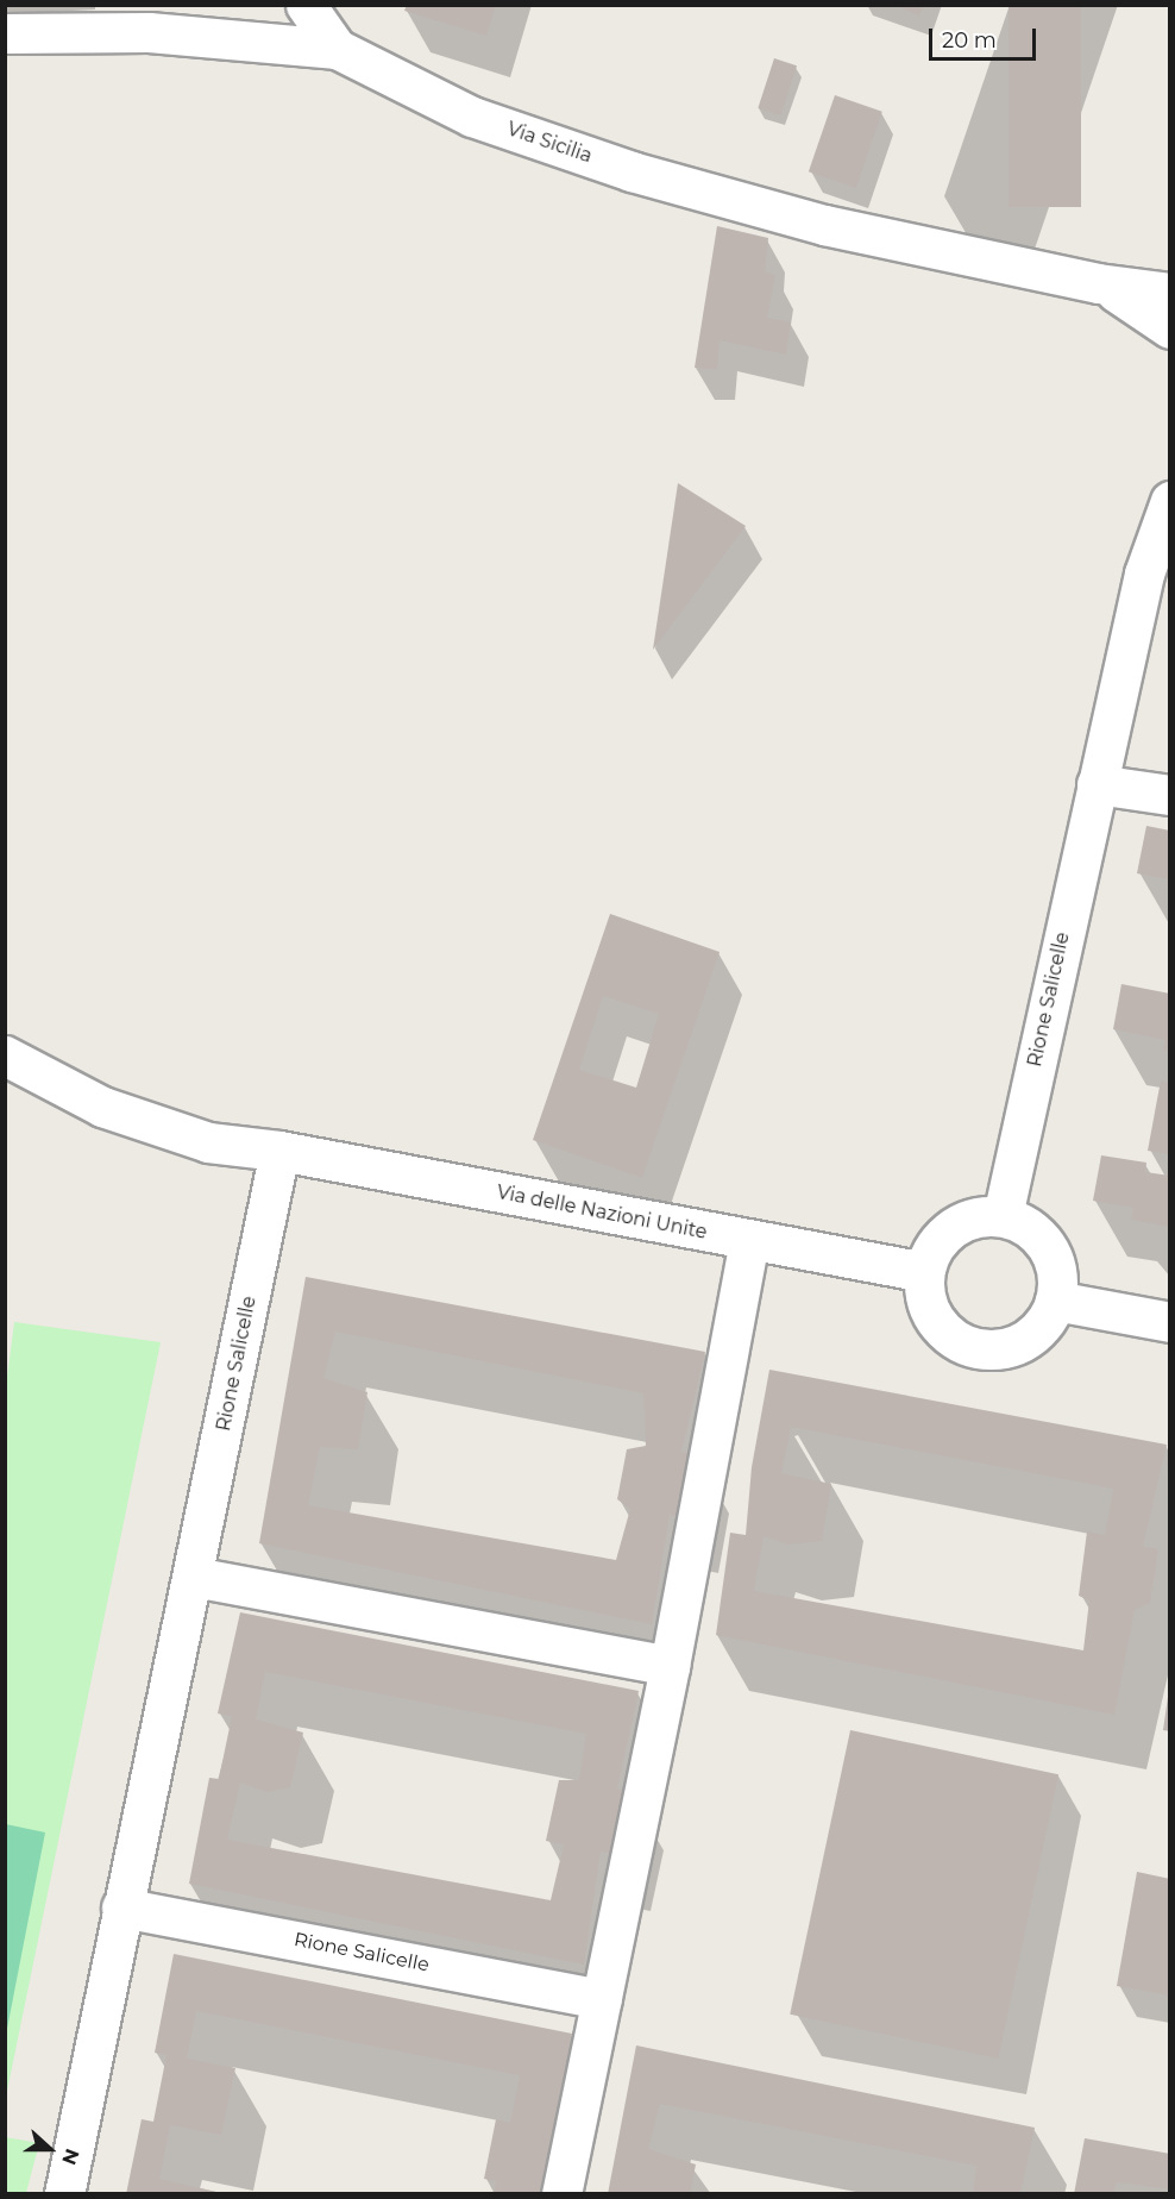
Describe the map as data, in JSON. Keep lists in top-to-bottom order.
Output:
{
  "streets": {
    "street": ["Via Sicilia", "Rione Salicelle", "Via delle Nazioni Unite"]
  },
  "crossings": [
    ["Rione Salicelle", "Via delle Nazioni Unite"]
  ],
  "scale_bar": "20 m",
  "north": "right"
}
